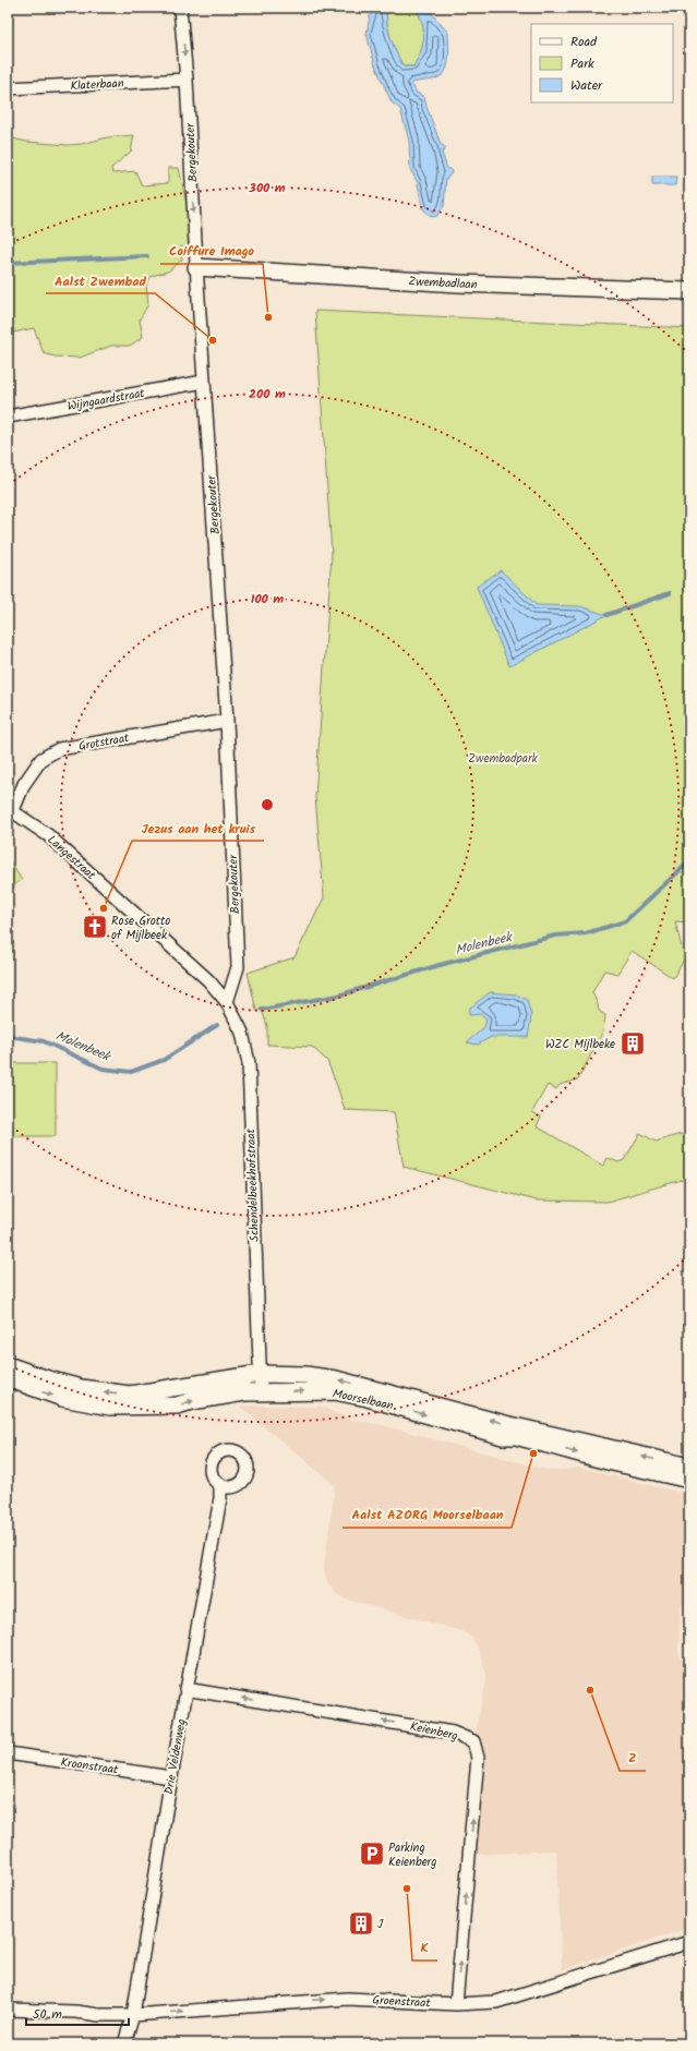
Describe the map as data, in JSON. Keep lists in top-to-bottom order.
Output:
{
  "streets": {
    "main road": ["Zwembadlaan", "Moorselbaan"],
    "street": [
      "Klaterbaan",
      "Bergekouter",
      "Wijngaardstraat",
      "Grotstraat",
      "Langestraat",
      "Schendelbeekhofstraat",
      "Keienberg",
      "Drie Veldenweg",
      "Kroonstraat",
      "Groenstraat"
    ]
  },
  "crossings": [
    ["Klaterbaan", "Bergekouter"],
    ["Bergekouter", "Zwembadlaan"],
    ["Bergekouter", "Wijngaardstraat"],
    ["Bergekouter", "Grotstraat"],
    ["Bergekouter", "Langestraat"],
    ["Bergekouter", "Schendelbeekhofstraat"],
    ["Grotstraat", "Langestraat"],
    ["Langestraat", "Schendelbeekhofstraat"],
    ["Schendelbeekhofstraat", "Moorselbaan"],
    ["Keienberg", "Drie Veldenweg"],
    ["Keienberg", "Groenstraat"],
    ["Drie Veldenweg", "Kroonstraat"],
    ["Drie Veldenweg", "Groenstraat"]
  ],
  "one_way": ["Groenstraat"],
  "water": ["Molenbeek"],
  "parks": ["Zwembadpark"],
  "places": {
    "other": [
      "Coiffure Imago",
      "Aalst Zwembad",
      "Jezus aan het kruis",
      "Aalst AZORG Moorselbaan",
      "Z",
      "K"
    ],
    "church": ["Rose Grotto of Mijlbeek"],
    "building": ["WZC Mijlbeke", "J"],
    "parking": ["Parking Keienberg"]
  },
  "legend": ["Road", "Park", "Water"],
  "scale_bar": "50 m",
  "rings": ["300 m", "200 m", "100 m"]
}
